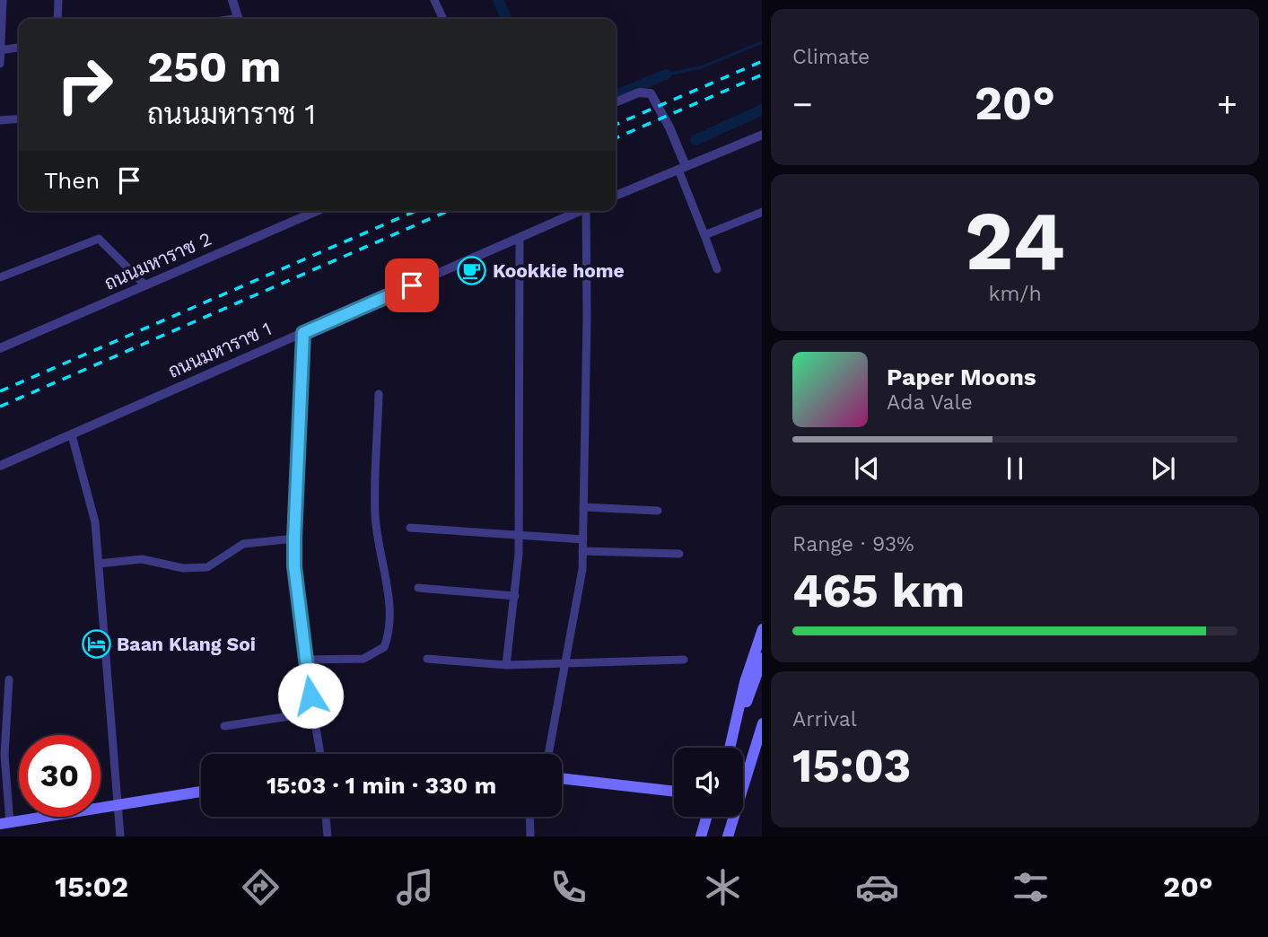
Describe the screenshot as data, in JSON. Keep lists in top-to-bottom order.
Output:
{
  "streets": {
    "street": ["ถนนมหาราช 2", "ถนนมหาราช 1"]
  },
  "places": {
    "cafe": ["Kookkie home"],
    "hotel": ["Baan Klang Soi"]
  },
  "page": {
    "tile": [
      "Climate",
      ["24", "km/h"],
      ["Range · 93%", "465 km"],
      ["Arrival", "15:03"]
    ],
    "turn": ["250 m", "ถนนมหาราช 1"],
    "heat": ["−", "20°", "+"],
    "then": "Then",
    "song": ["Paper Moons", "Ada Vale"],
    "limit": "30",
    "trip": "15:03 · 1 min · 330 m",
    "tabs": ["15:02", "20°"]
  }
}
